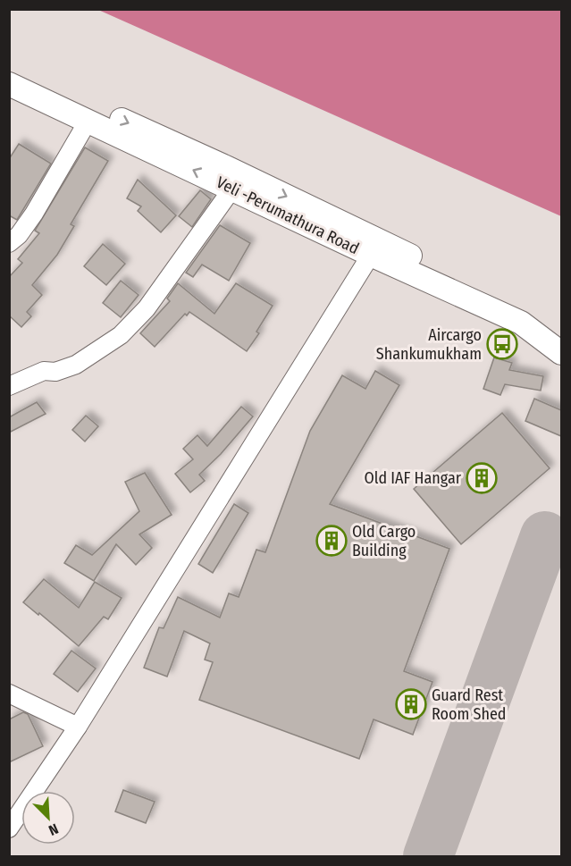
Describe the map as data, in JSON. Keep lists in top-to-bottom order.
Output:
{
  "streets": {
    "main road": ["Veli -Perumathura Road"]
  },
  "places": {
    "bus stop": ["Aircargo Shankumukham"],
    "building": ["Old IAF Hangar", "Old Cargo Building", "Guard Rest Room Shed"]
  },
  "north": "bottom right"
}
